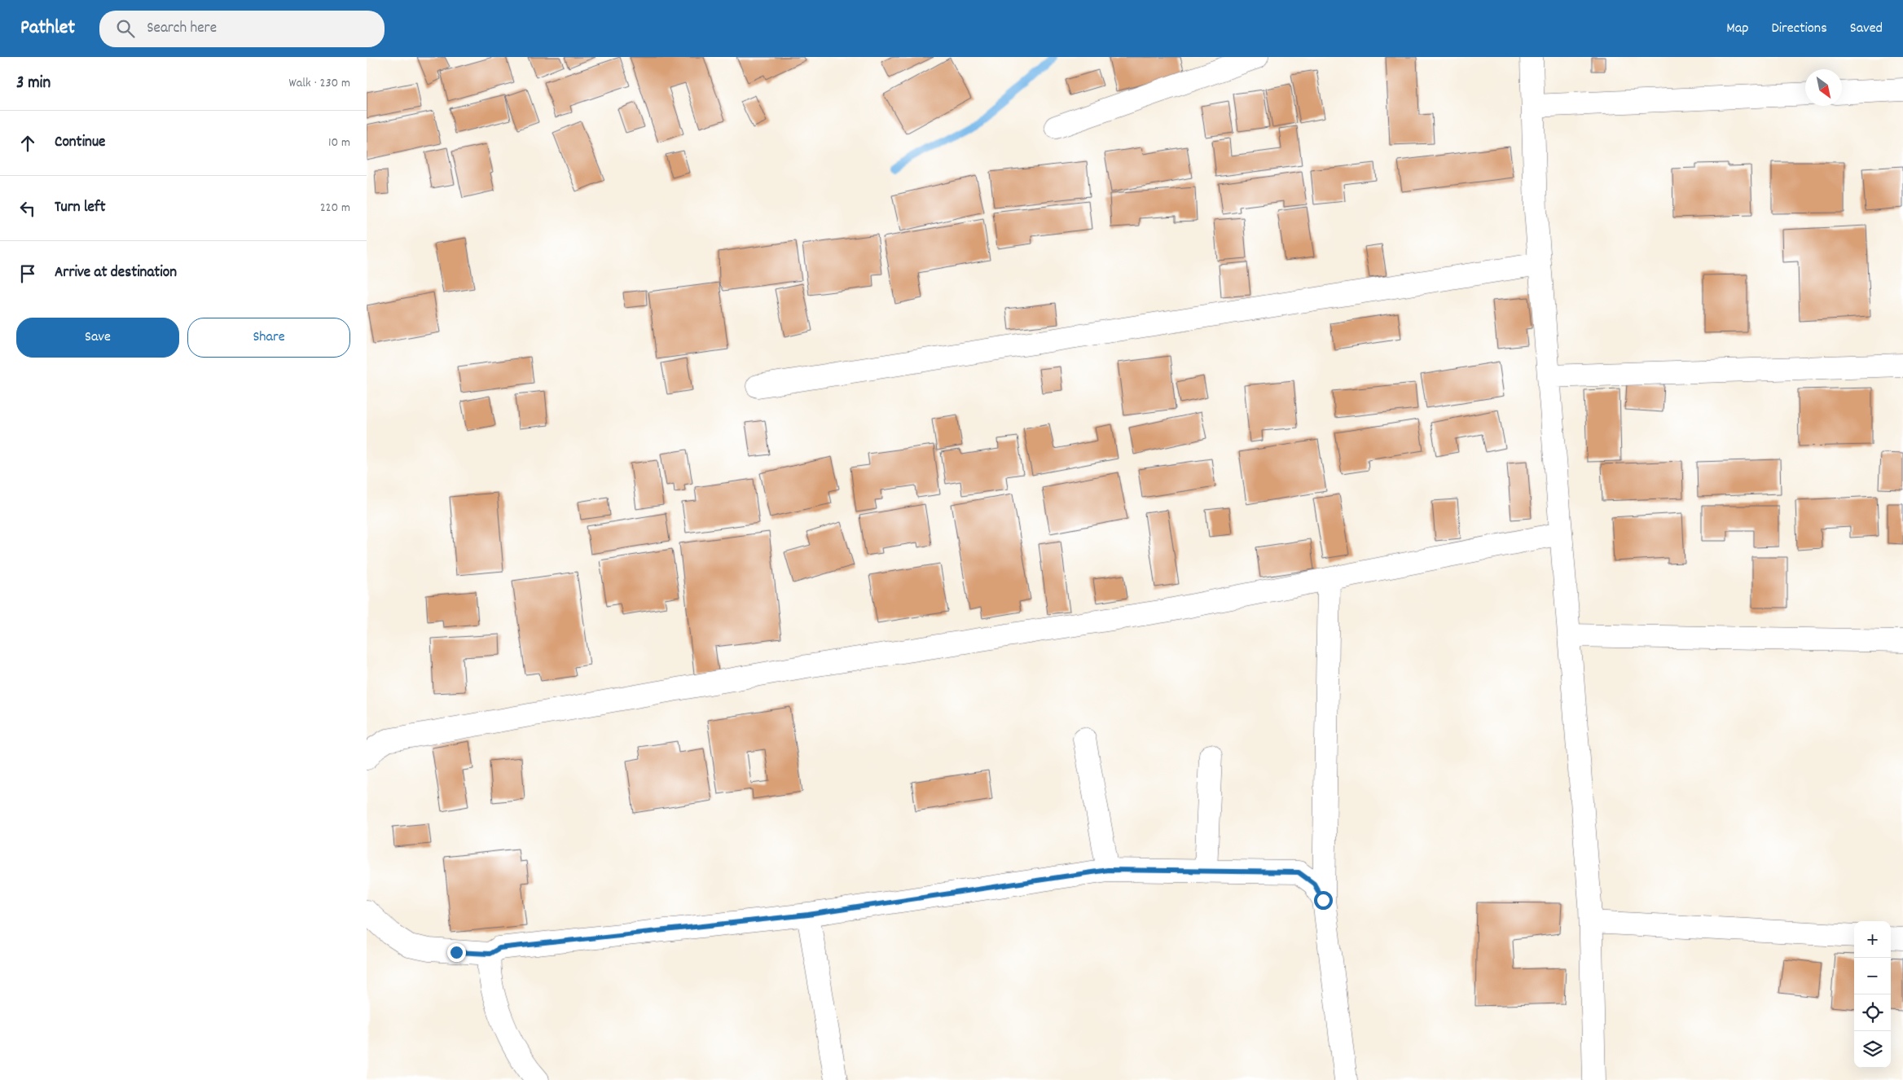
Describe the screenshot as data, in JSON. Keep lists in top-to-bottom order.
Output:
{
  "north": "bottom right",
  "page": {
    "header": "Pathlet",
    "search": "Search here",
    "nav": ["Map", "Directions", "Saved"],
    "heading": ["3 min", "Walk · 230 m"],
    "list": [
      ["Continue", "10 m"],
      ["Turn left", "220 m"],
      "Arrive at destination"
    ],
    "buttons": ["Save", "Share"],
    "map_buttons": ["+", "−"]
  }
}
